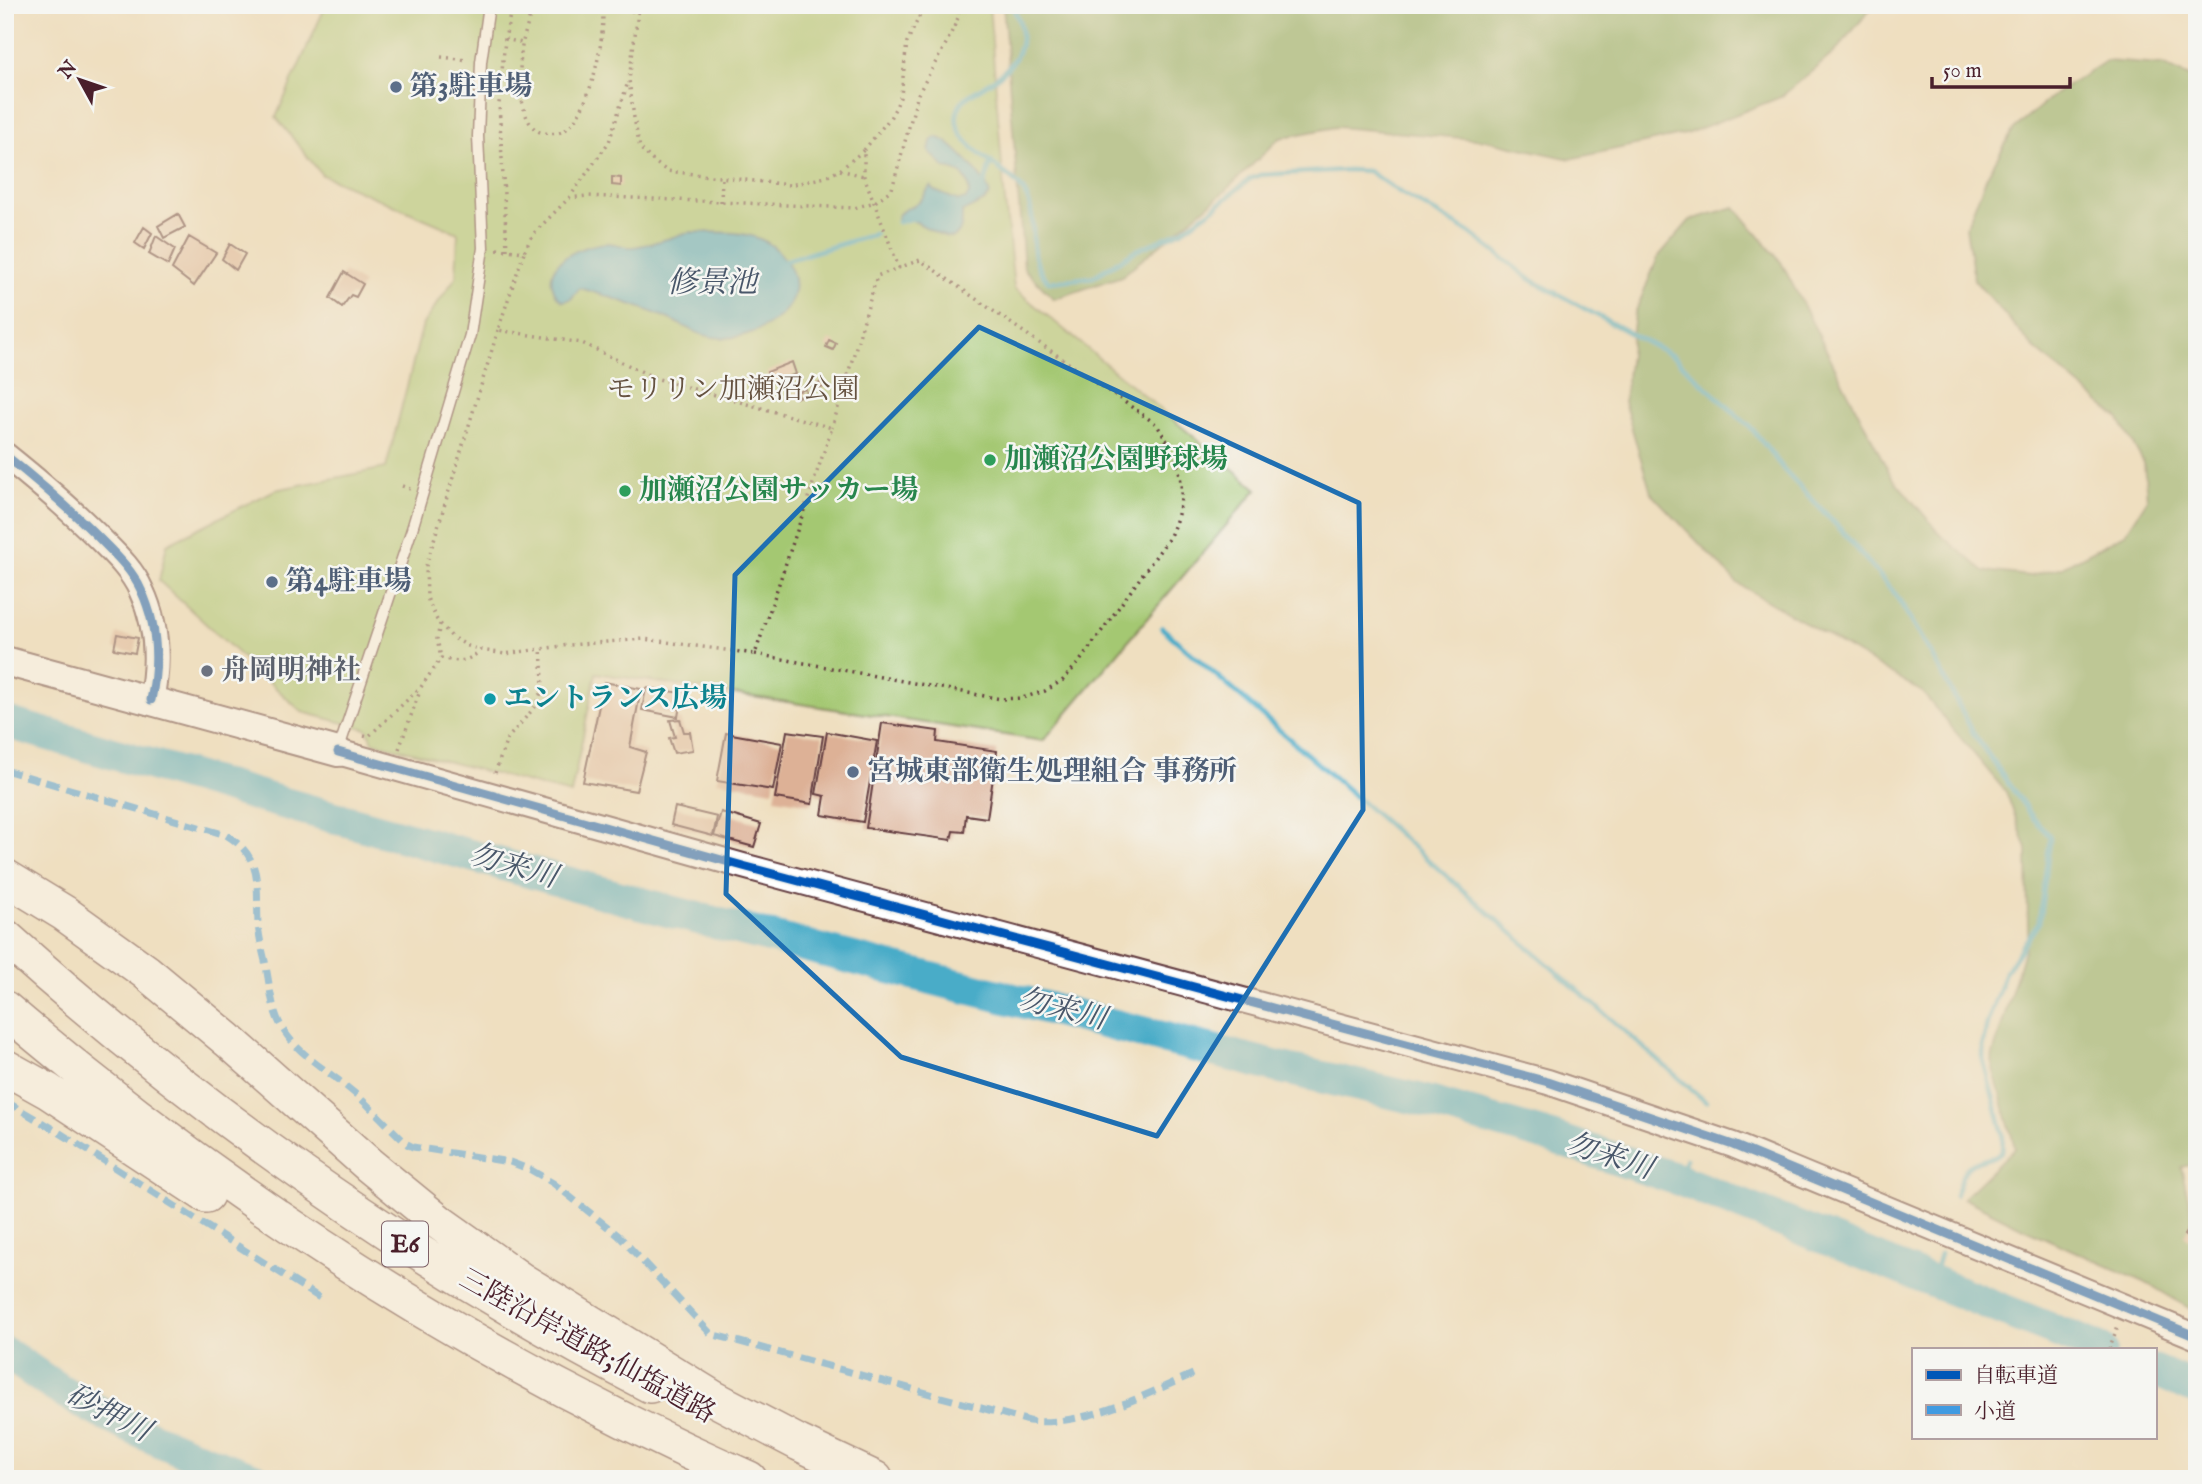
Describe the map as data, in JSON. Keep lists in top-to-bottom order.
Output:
{
  "streets": {
    "highway": ["E6", "三陸沿岸道路;仙塩道路"]
  },
  "water": ["修景池", "勿来川", "砂押川"],
  "parks": ["モリリン加瀬沼公園"],
  "places": [
    "第3駐車場",
    "加瀬沼公園野球場",
    "加瀬沼公園サッカー場",
    "第4駐車場",
    "舟岡明神社",
    "エントランス広場",
    "宮城東部衛生処理組合 事務所"
  ],
  "legend": ["自転車道", "小道"],
  "scale_bar": "50 m",
  "north": "top left"
}
